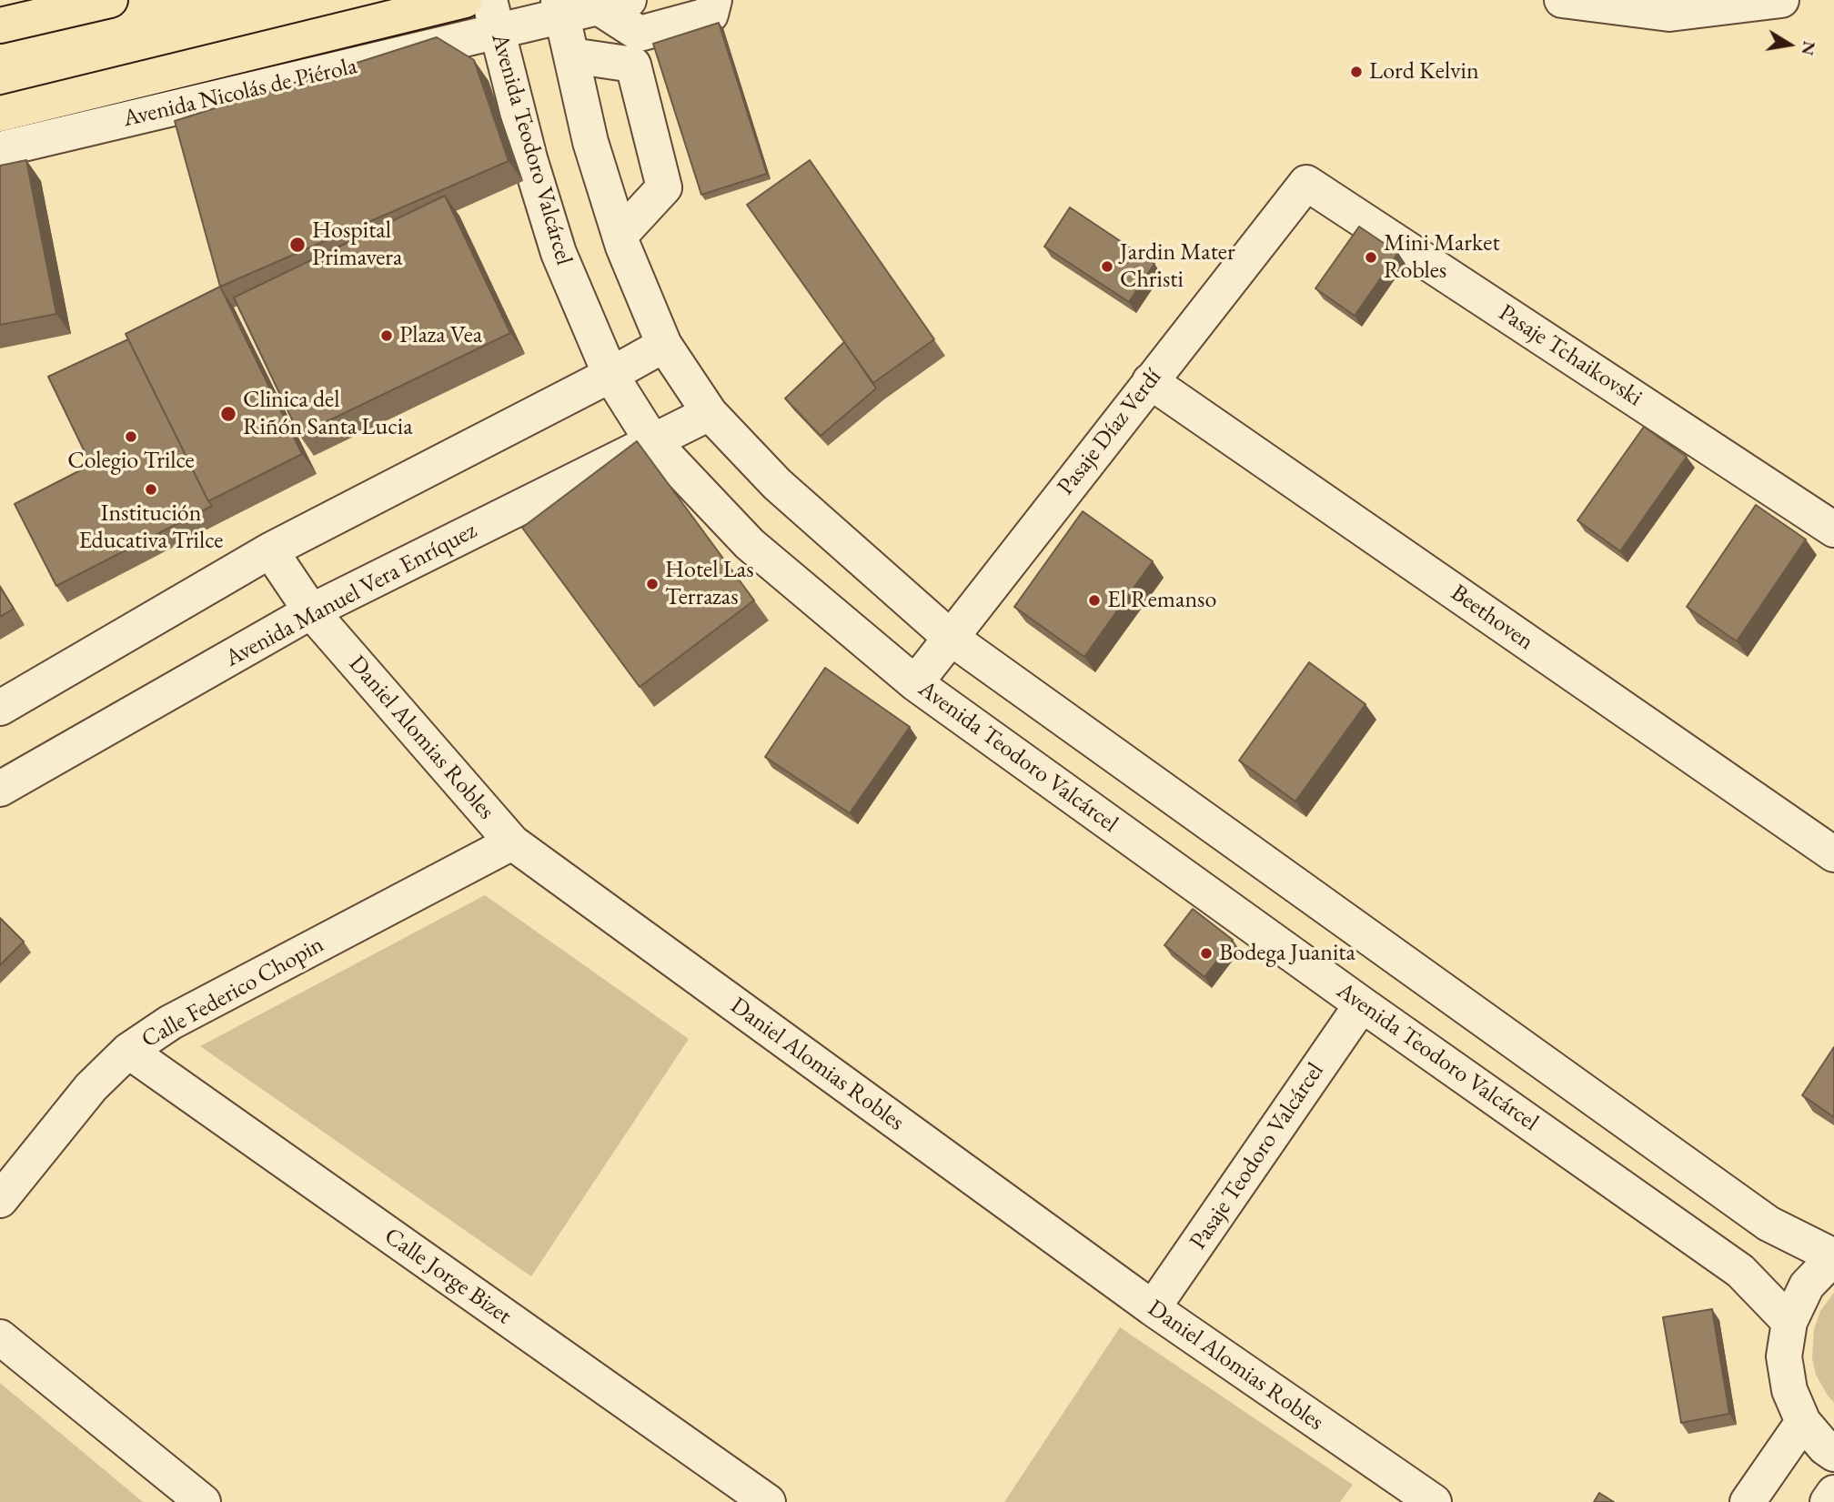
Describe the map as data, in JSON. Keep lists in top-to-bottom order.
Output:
{
  "streets": {
    "highway": ["Avenida Nicolás de Piérola"],
    "street": [
      "Avenida Teodoro Valcárcel",
      "Pasaje Tchaikovski",
      "Pasaje Díaz Verdí",
      "Avenida Manuel Vera Enríquez",
      "Beethoven",
      "Daniel Alomias Robles",
      "Calle Federico Chopin",
      "Pasaje Teodoro Valcárcel",
      "Calle Jorge Bizet"
    ]
  },
  "crossings": [
    ["Avenida Nicolás de Piérola", "Avenida Teodoro Valcárcel"],
    ["Avenida Teodoro Valcárcel", "Pasaje Díaz Verdí"],
    ["Avenida Teodoro Valcárcel", "Avenida Manuel Vera Enríquez"],
    ["Avenida Teodoro Valcárcel", "Pasaje Teodoro Valcárcel"],
    ["Pasaje Tchaikovski", "Pasaje Díaz Verdí"],
    ["Pasaje Díaz Verdí", "Beethoven"],
    ["Avenida Manuel Vera Enríquez", "Daniel Alomias Robles"],
    ["Daniel Alomias Robles", "Calle Federico Chopin"],
    ["Daniel Alomias Robles", "Pasaje Teodoro Valcárcel"],
    ["Calle Federico Chopin", "Calle Jorge Bizet"]
  ],
  "places": [
    "Lord Kelvin",
    "Hospital Primavera",
    "Mini Market Robles",
    "Jardin Mater Christi",
    "Plaza Vea",
    "Clinica del Riñón Santa Lucia",
    "Colegio Trilce",
    "Institución Educativa Trilce",
    "Hotel Las Terrazas",
    "El Remanso",
    "Bodega Juanita"
  ],
  "north": "right"
}
